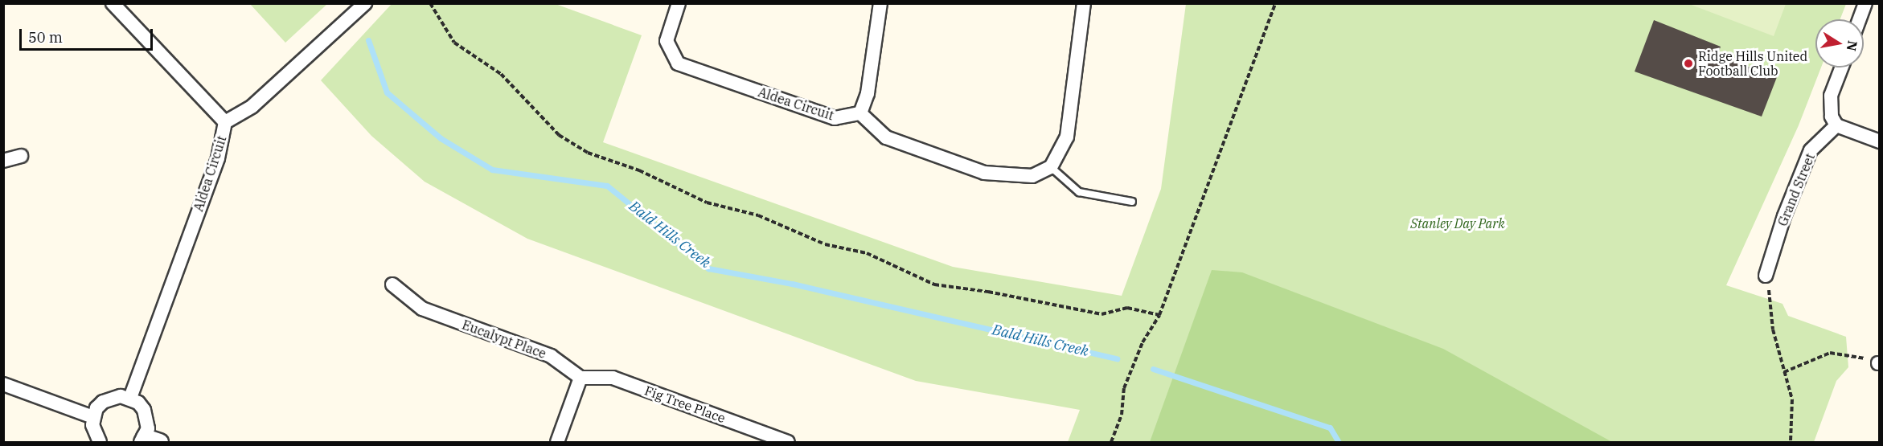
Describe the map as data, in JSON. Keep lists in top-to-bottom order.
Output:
{
  "streets": {
    "street": [
      "Aldea Circuit",
      "Grand Street",
      "Eucalypt Place",
      "Fig Tree Place"
    ]
  },
  "crossings": [
    ["Eucalypt Place", "Fig Tree Place"]
  ],
  "water": ["Bald Hills Creek"],
  "parks": ["Stanley Day Park"],
  "places": ["Ridge Hills United Football Club"],
  "scale_bar": "50 m",
  "north": "right"
}
